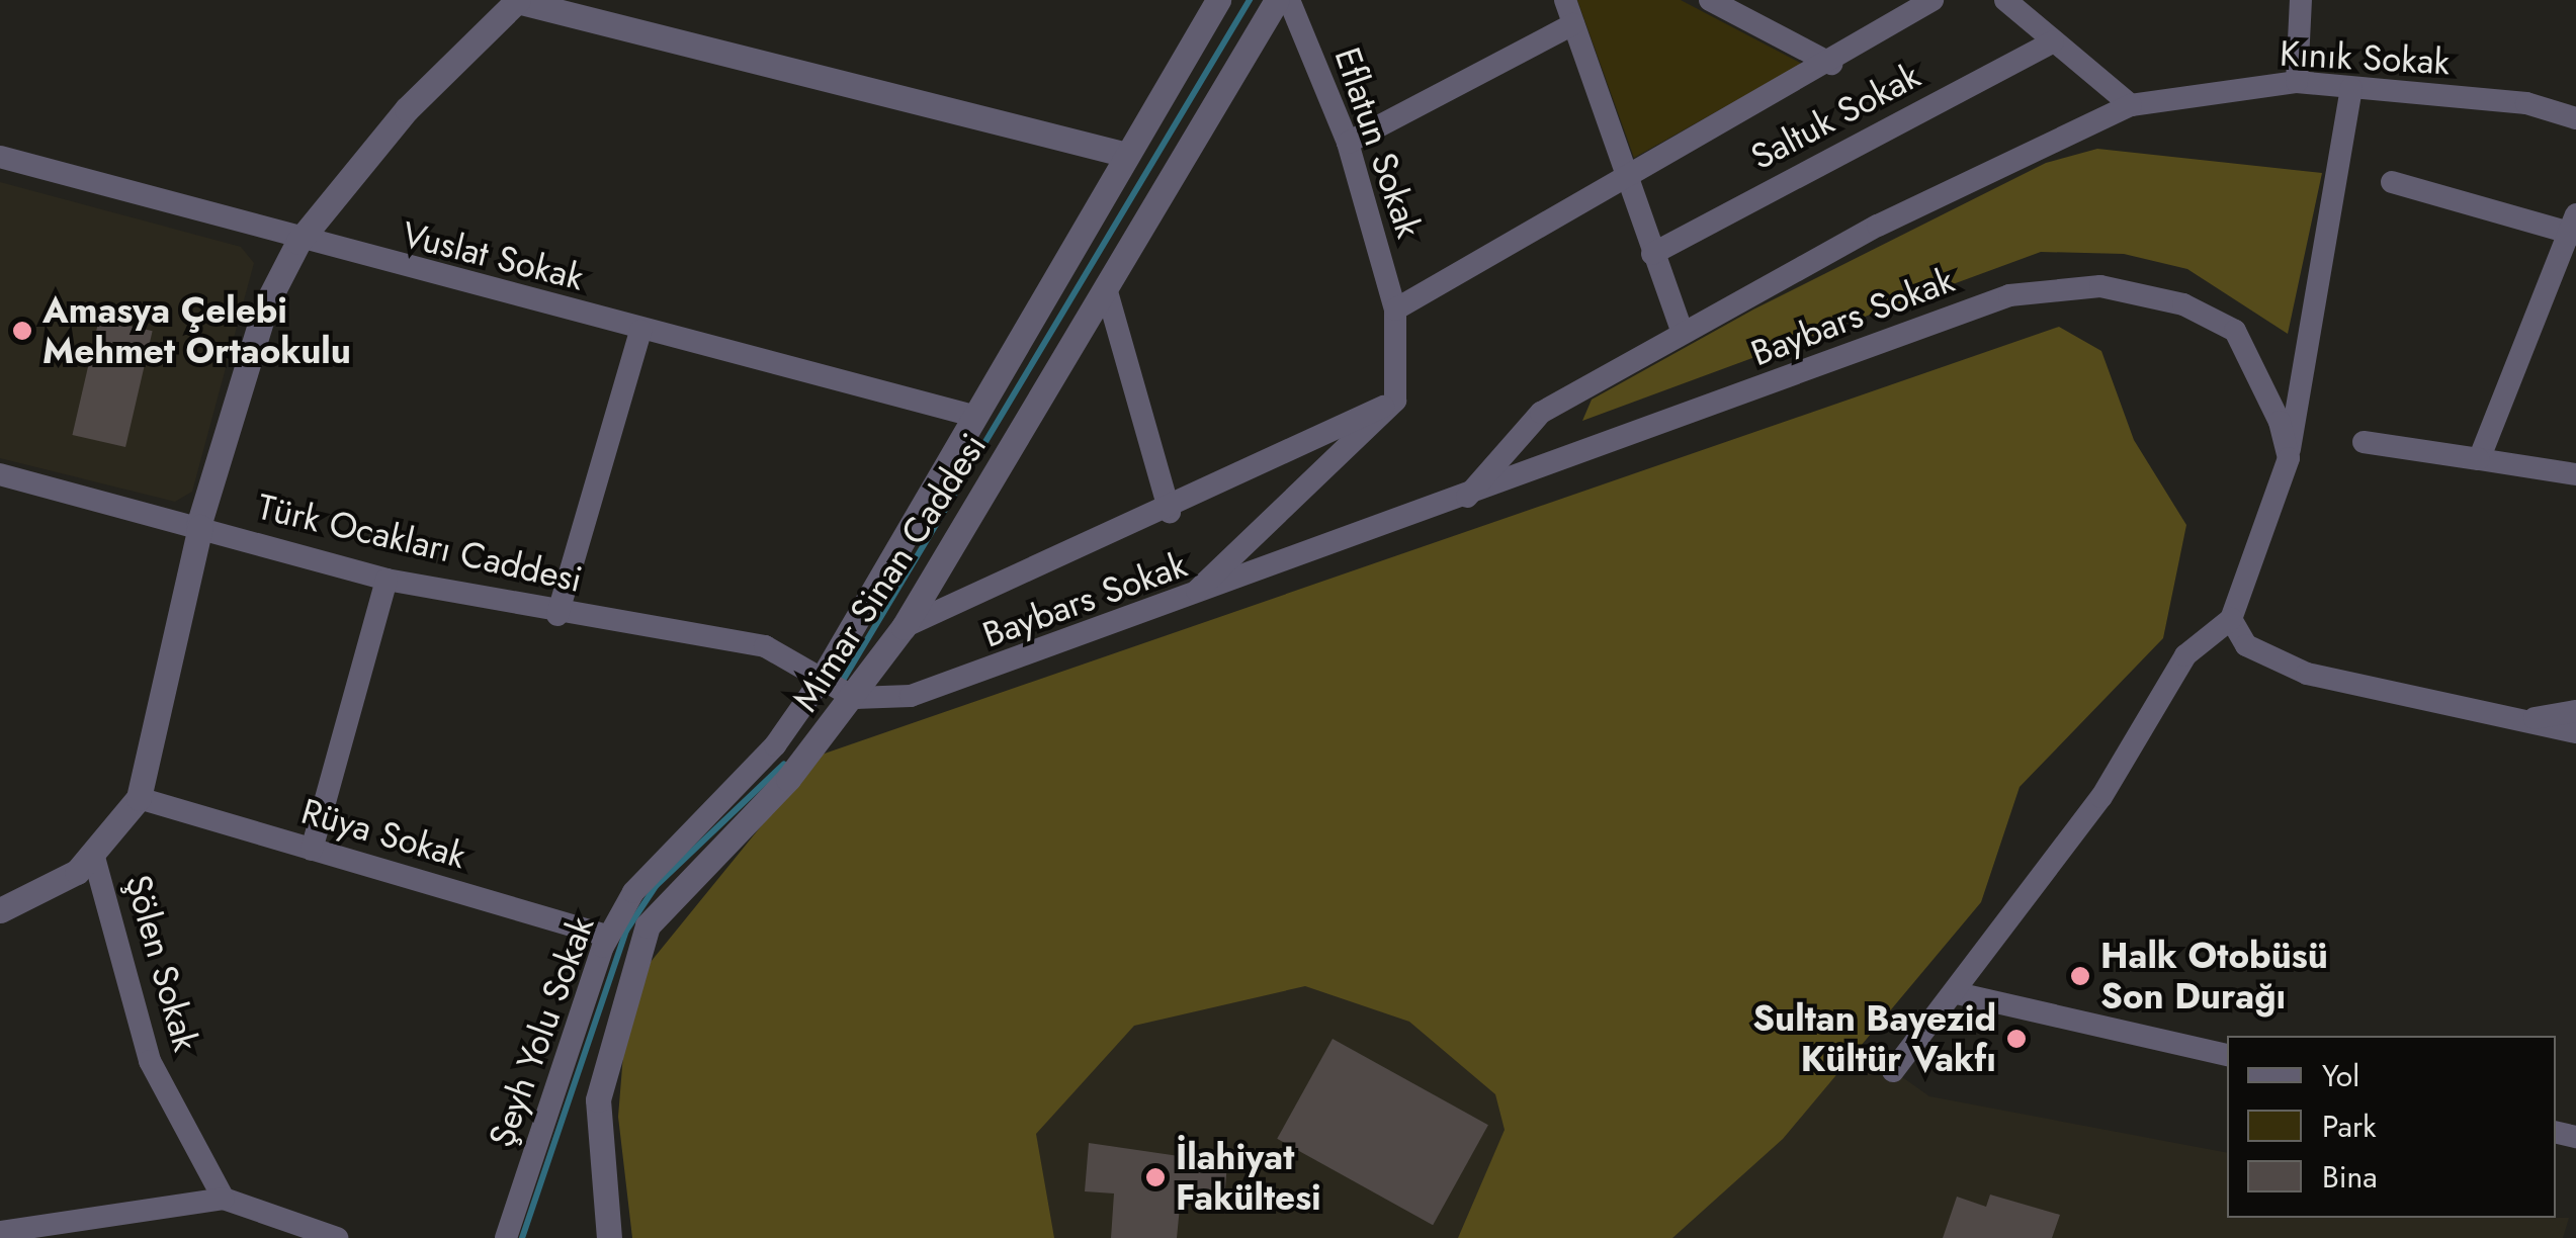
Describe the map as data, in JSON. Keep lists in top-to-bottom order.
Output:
{
  "streets": {
    "street": [
      "Kınık Sokak",
      "Saltuk Sokak",
      "Eflatun Sokak",
      "Vuslat Sokak",
      "Baybars Sokak",
      "Türk Ocakları Caddesi",
      "Mimar Sinan Caddesi",
      "Rüya Sokak",
      "Şölen Sokak",
      "Şeyh Yolu Sokak"
    ]
  },
  "crossings": [
    ["Kınık Sokak", "Baybars Sokak"],
    ["Vuslat Sokak", "Mimar Sinan Caddesi"],
    ["Baybars Sokak", "Türk Ocakları Caddesi"],
    ["Baybars Sokak", "Mimar Sinan Caddesi"],
    ["Türk Ocakları Caddesi", "Mimar Sinan Caddesi"],
    ["Türk Ocakları Caddesi", "Şeyh Yolu Sokak"],
    ["Mimar Sinan Caddesi", "Şeyh Yolu Sokak"],
    ["Rüya Sokak", "Şeyh Yolu Sokak"]
  ],
  "places": [
    "Amasya Çelebi Mehmet Ortaokulu",
    "Halk Otobüsü Son Durağı",
    "Sultan Bayezid Kültür Vakfı",
    "İlahiyat Fakültesi"
  ],
  "legend": ["Yol", "Park", "Bina"]
}
